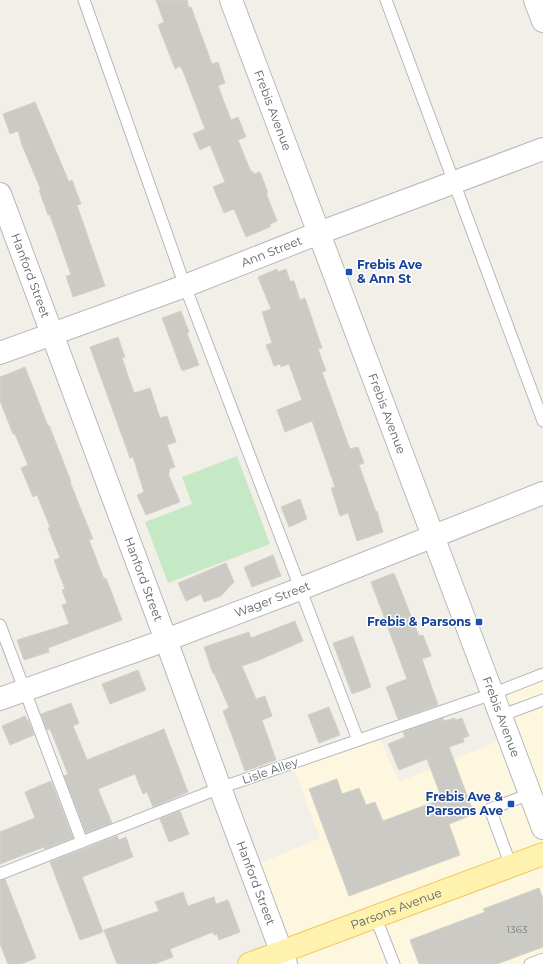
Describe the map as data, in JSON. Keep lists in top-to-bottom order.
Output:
{
  "streets": {
    "main road": ["Parsons Avenue"],
    "street": [
      "Frebis Avenue",
      "Ann Street",
      "Hanford Street",
      "Wager Street"
    ],
    "lane": ["Lisle Alley"]
  },
  "crossings": [
    ["Frebis Avenue", "Ann Street"],
    ["Frebis Avenue", "Wager Street"],
    ["Frebis Avenue", "Lisle Alley"],
    ["Ann Street", "Hanford Street"],
    ["Hanford Street", "Wager Street"],
    ["Hanford Street", "Lisle Alley"],
    ["Hanford Street", "Parsons Avenue"]
  ],
  "places": {
    "transit": ["Frebis Ave & Ann St", "Frebis & Parsons", "Frebis Ave & Parsons Ave"]
  },
  "house_numbers": ["1363"]
}
